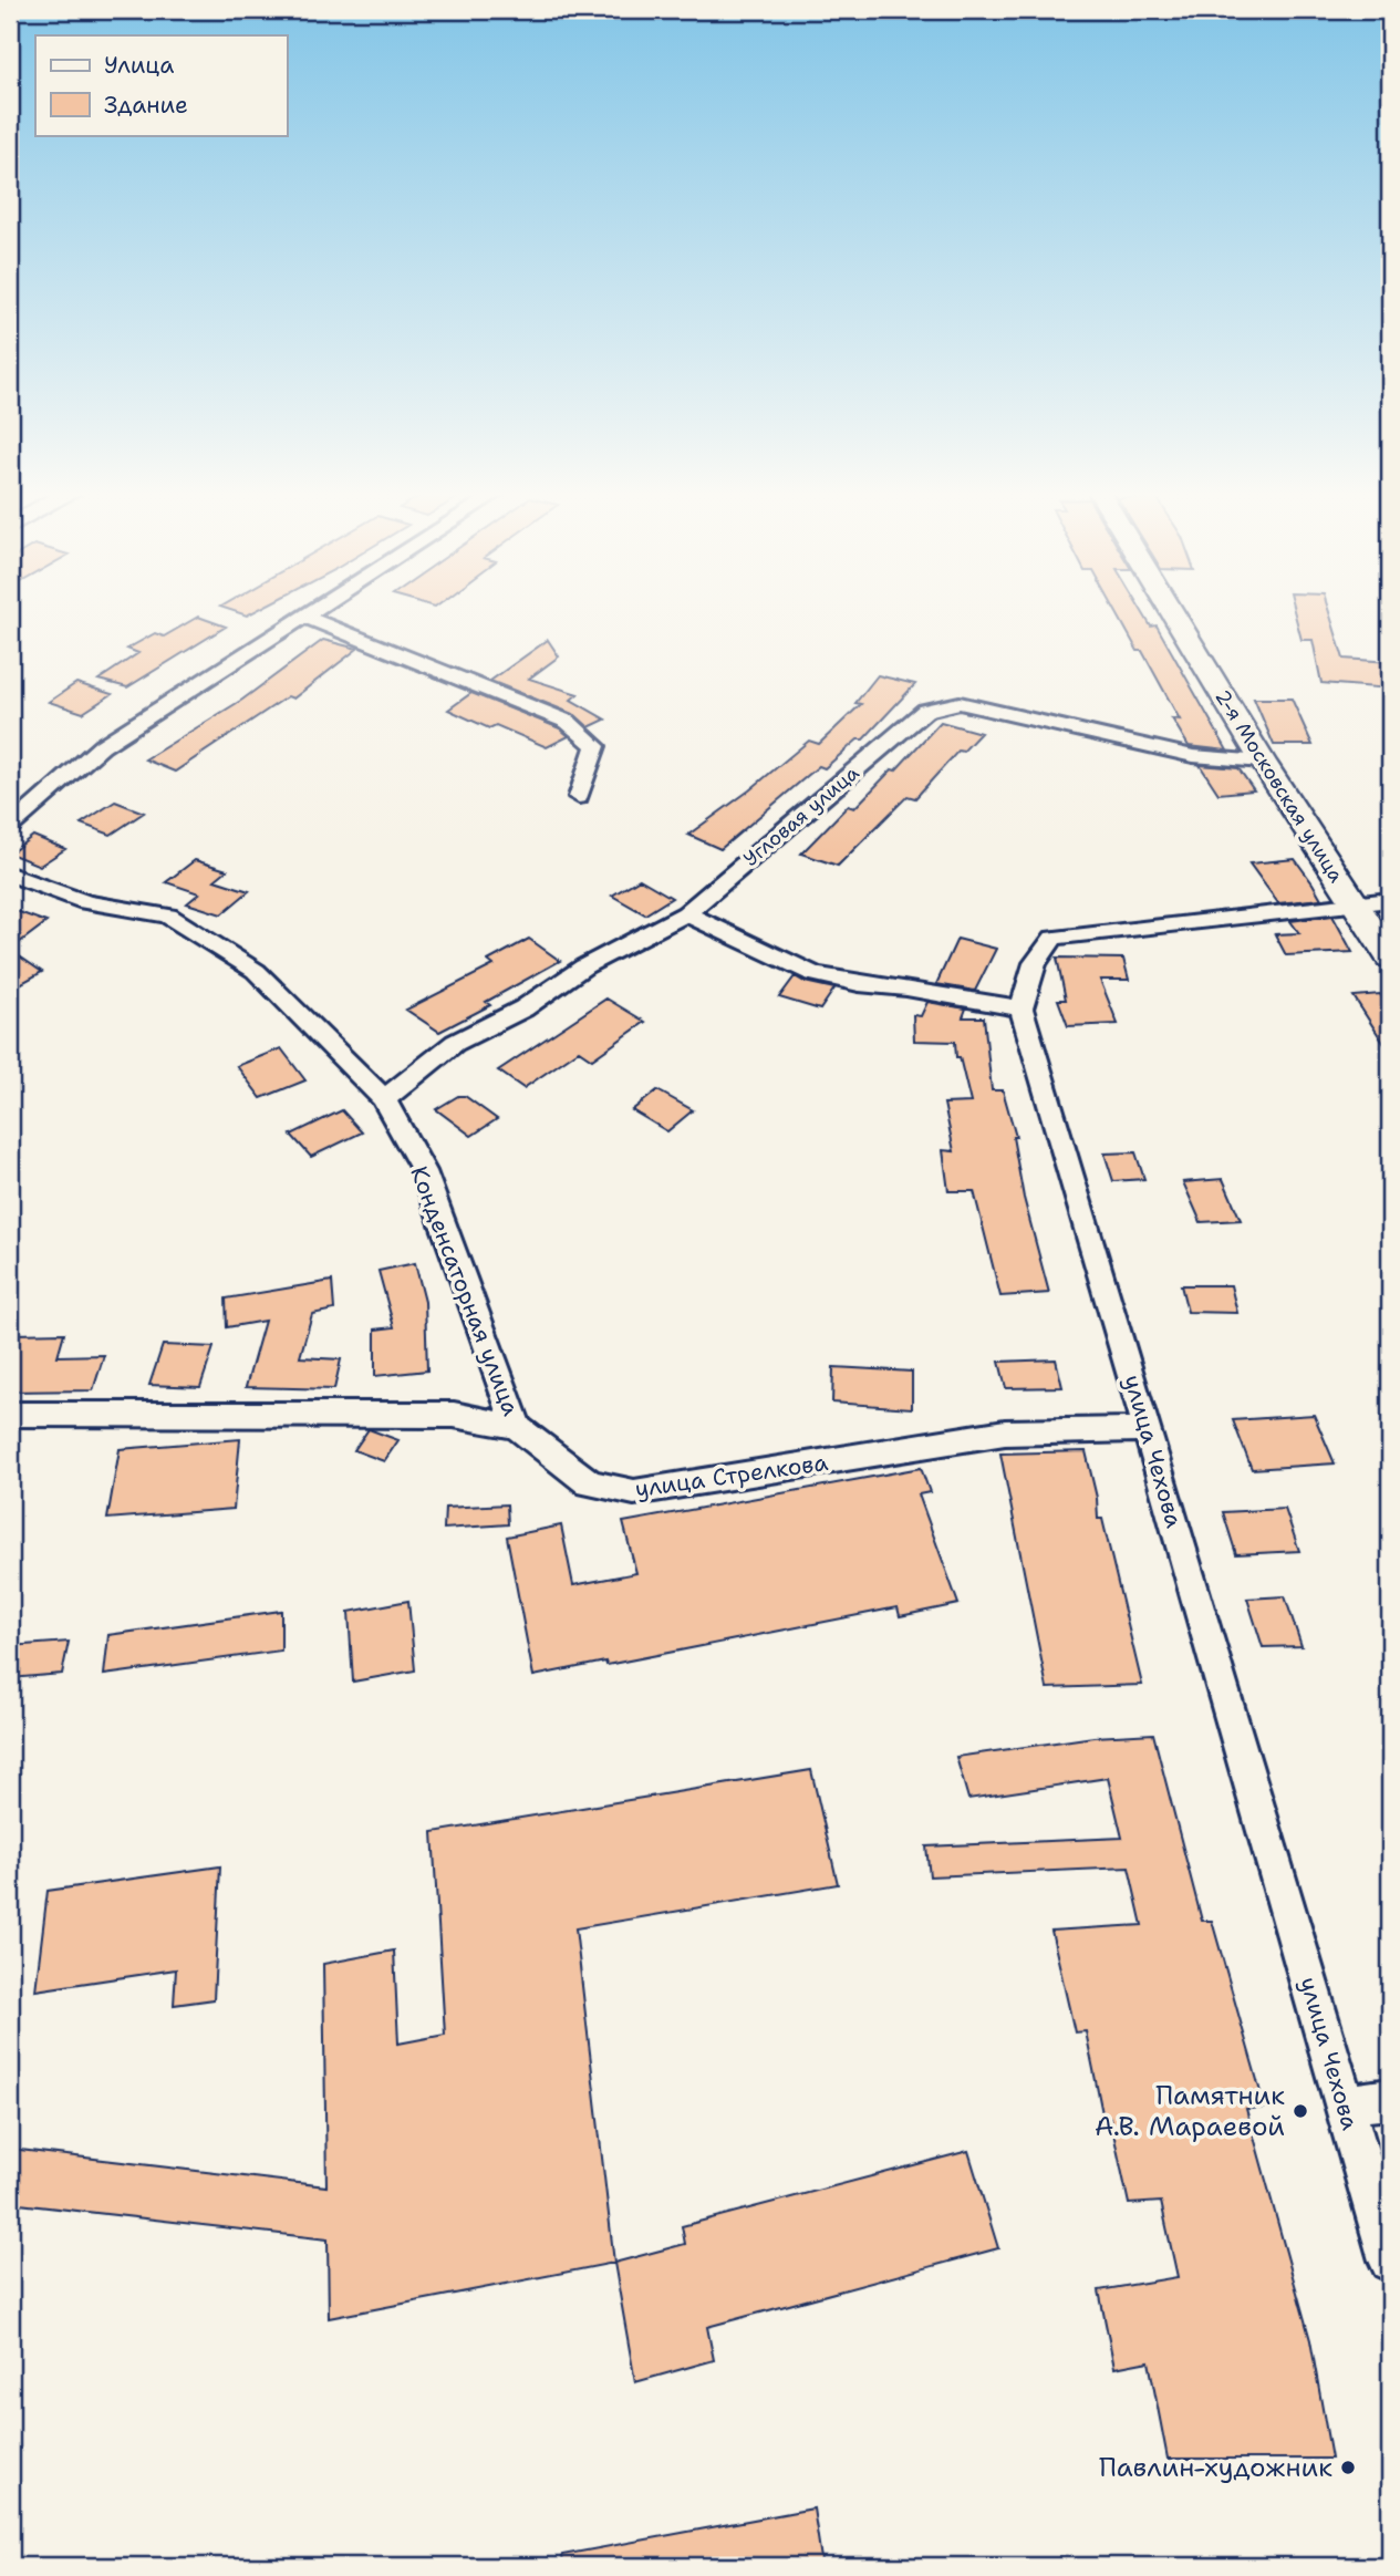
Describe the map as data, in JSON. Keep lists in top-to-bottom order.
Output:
{
  "streets": {
    "street": [
      "2-я Московская улица",
      "Угловая улица",
      "Конденсаторная улица",
      "улица Чехова",
      "улица Стрелкова"
    ]
  },
  "crossings": [
    ["2-я Московская улица", "Угловая улица"],
    ["Угловая улица", "Конденсаторная улица"],
    ["Конденсаторная улица", "улица Стрелкова"],
    ["улица Чехова", "улица Стрелкова"]
  ],
  "places": ["Памятник А.В. Мараевой", "Павлин-художник"],
  "legend": ["Улица", "Здание"]
}
